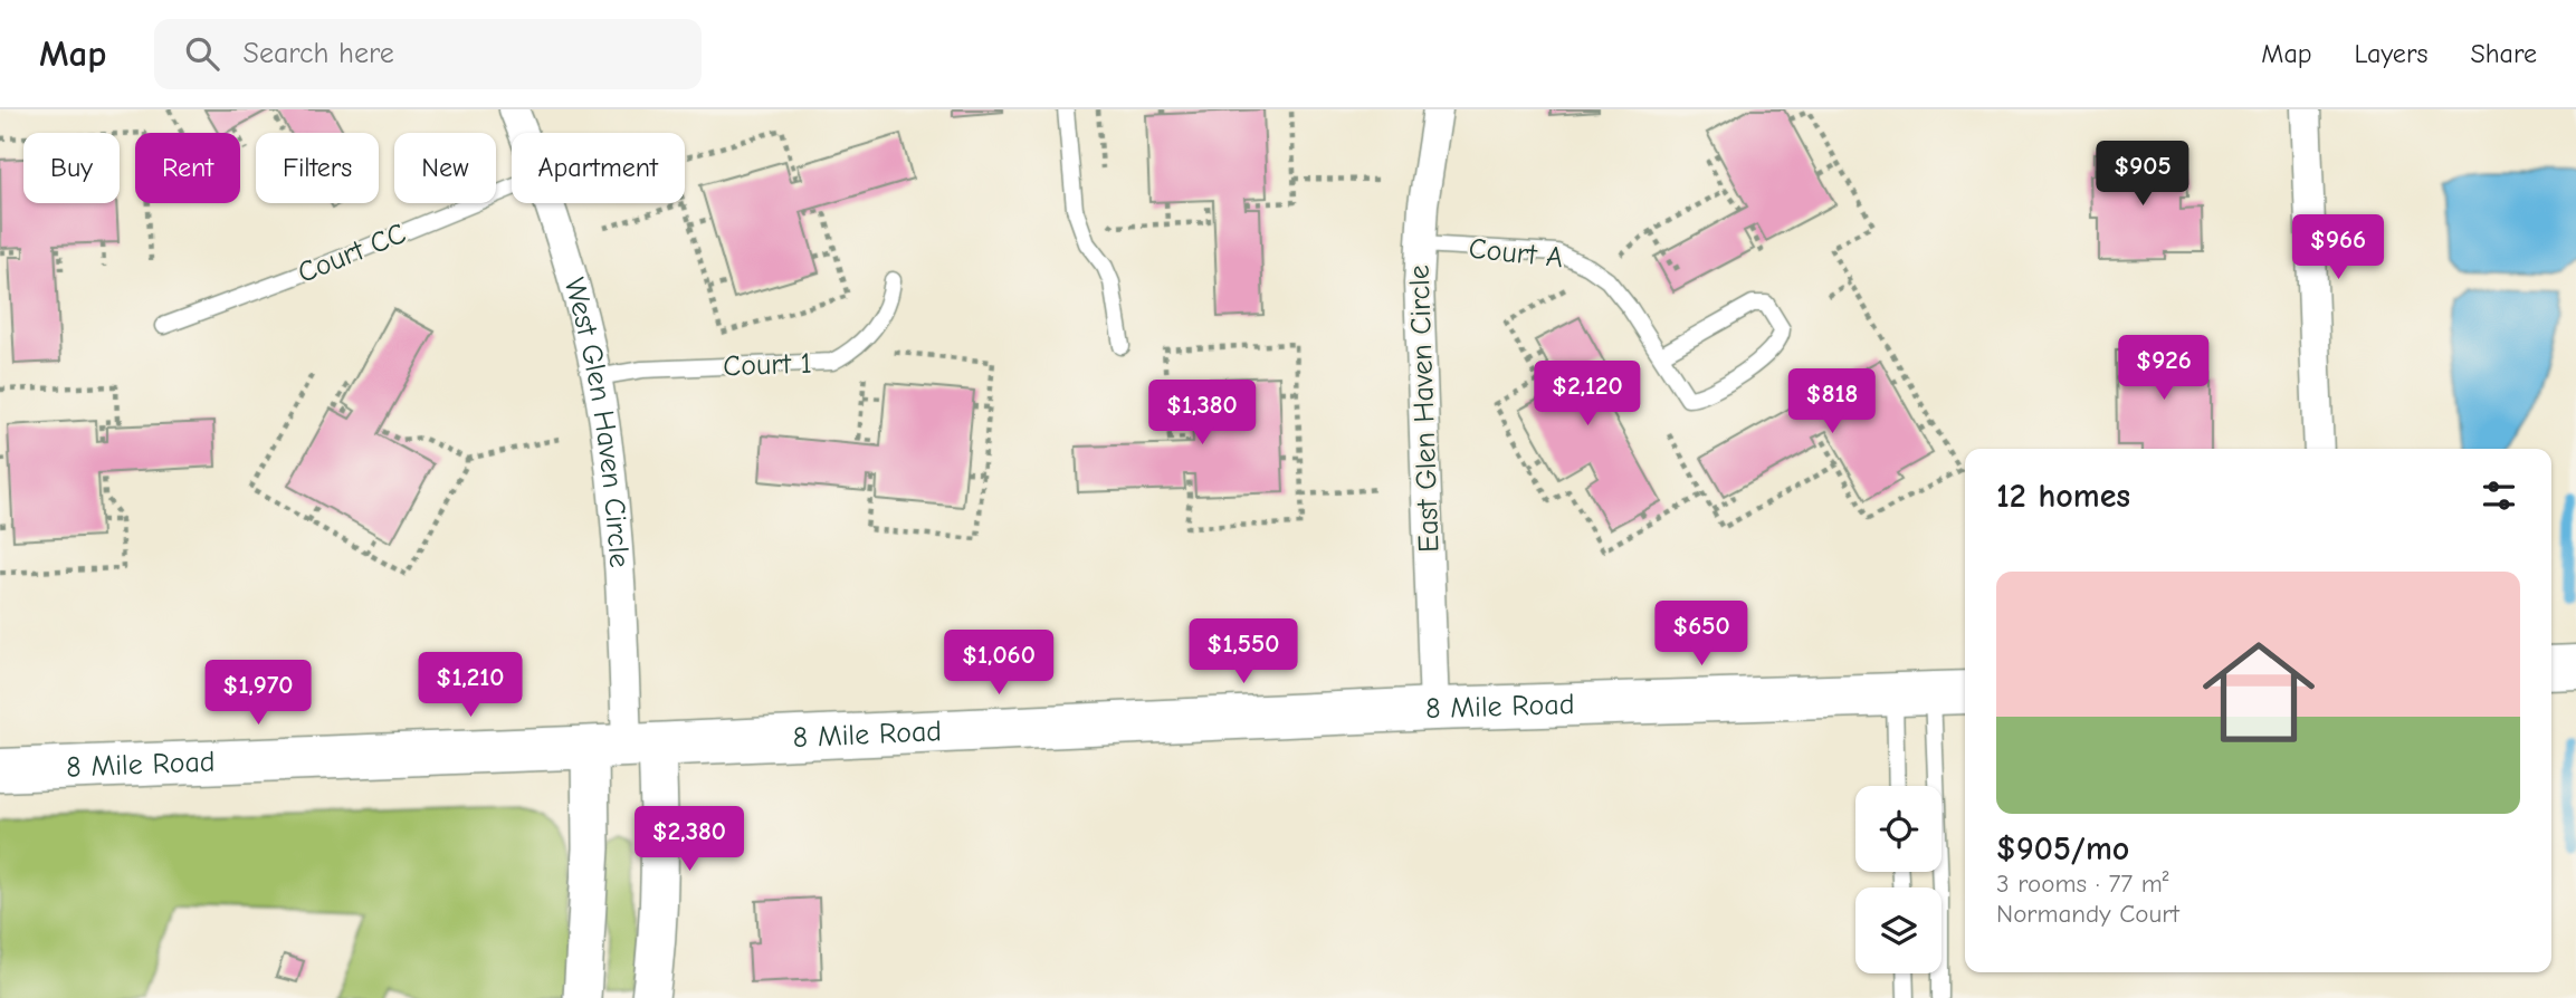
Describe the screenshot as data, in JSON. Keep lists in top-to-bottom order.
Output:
{
  "streets": {
    "main road": ["8 Mile Road"],
    "street": ["East Glen Haven Circle", "West Glen Haven Circle"],
    "lane": ["Court CC", "Court A", "Court 1"]
  },
  "crossings": [
    ["Court A", "East Glen Haven Circle"],
    ["Court 1", "West Glen Haven Circle"],
    ["East Glen Haven Circle", "8 Mile Road"],
    ["West Glen Haven Circle", "8 Mile Road"]
  ],
  "page": {
    "header": "Map",
    "search": "Search here",
    "nav": ["Map", "Layers", "Share"],
    "chip": [
      "Buy",
      "Rent",
      "Filters",
      "New",
      "Apartment"
    ],
    "price": [
      "$905",
      "$966",
      "$926",
      "$2,120",
      "$818",
      "$1,380",
      "$650",
      "$1,550",
      "$1,060",
      "$1,210",
      "$1,970",
      "$2,380"
    ],
    "heading": "12 homes",
    "list": [
      {
        "name": "$905/mo",
        "note": "3 rooms · 77 m² · Normandy Court"
      }
    ]
  }
}
